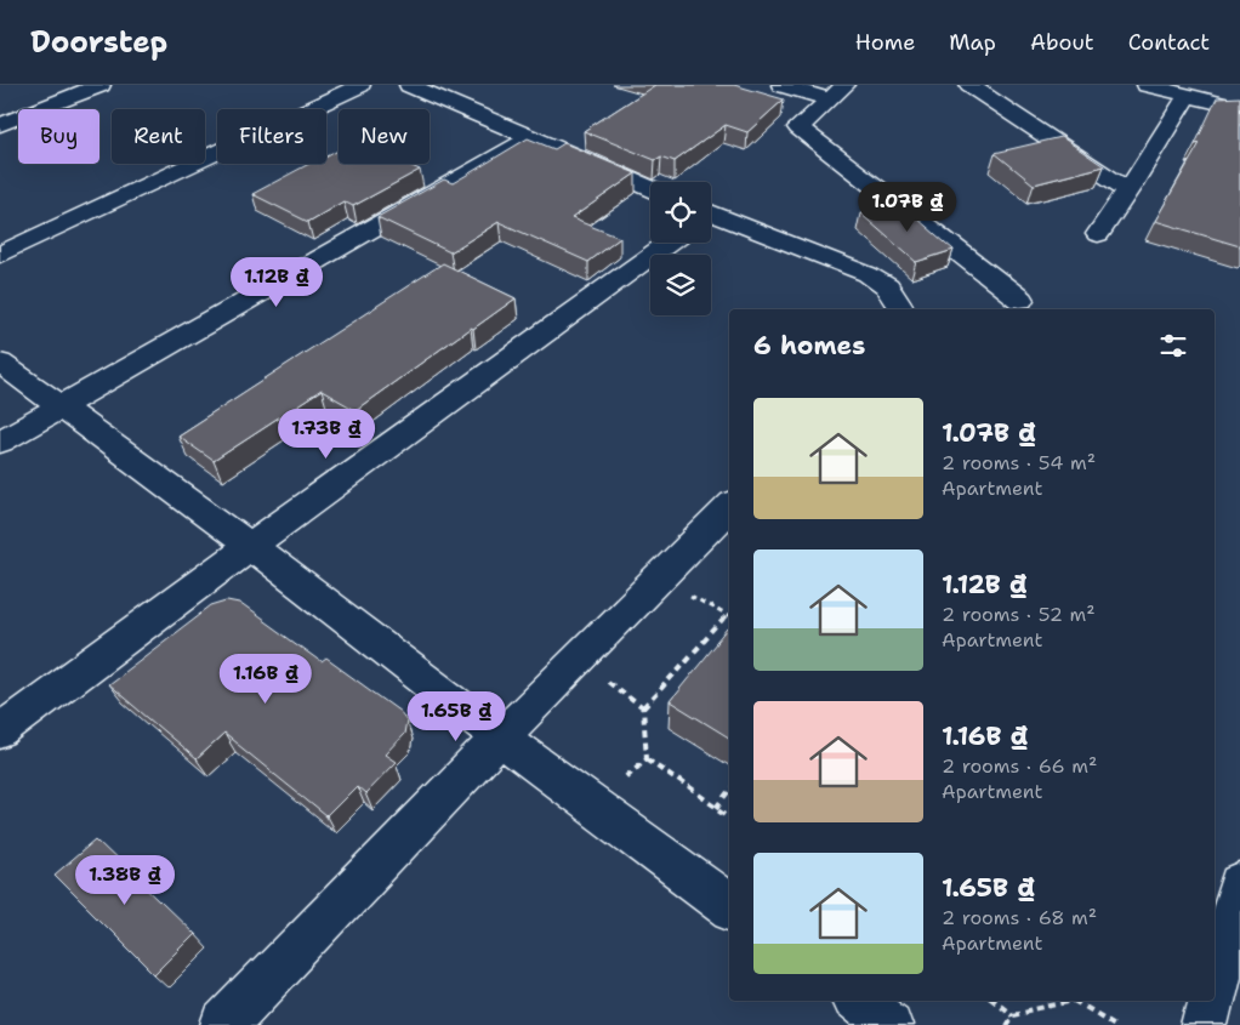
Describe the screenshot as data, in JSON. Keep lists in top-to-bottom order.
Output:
{
  "page": {
    "header": "Doorstep",
    "nav": [
      "Home",
      "Map",
      "About",
      "Contact"
    ],
    "chip": [
      "Buy",
      "Rent",
      "Filters",
      "New"
    ],
    "price": [
      "1.07B ₫",
      "1.12B ₫",
      "1.73B ₫",
      "1.16B ₫",
      "1.65B ₫",
      "1.38B ₫"
    ],
    "heading": "6 homes",
    "list": [
      {
        "name": "1.07B ₫",
        "note": "2 rooms · 54 m² · Apartment"
      },
      {
        "name": "1.12B ₫",
        "note": "2 rooms · 52 m² · Apartment"
      },
      {
        "name": "1.16B ₫",
        "note": "2 rooms · 66 m² · Apartment"
      },
      {
        "name": "1.65B ₫",
        "note": "2 rooms · 68 m² · Apartment"
      }
    ]
  }
}
